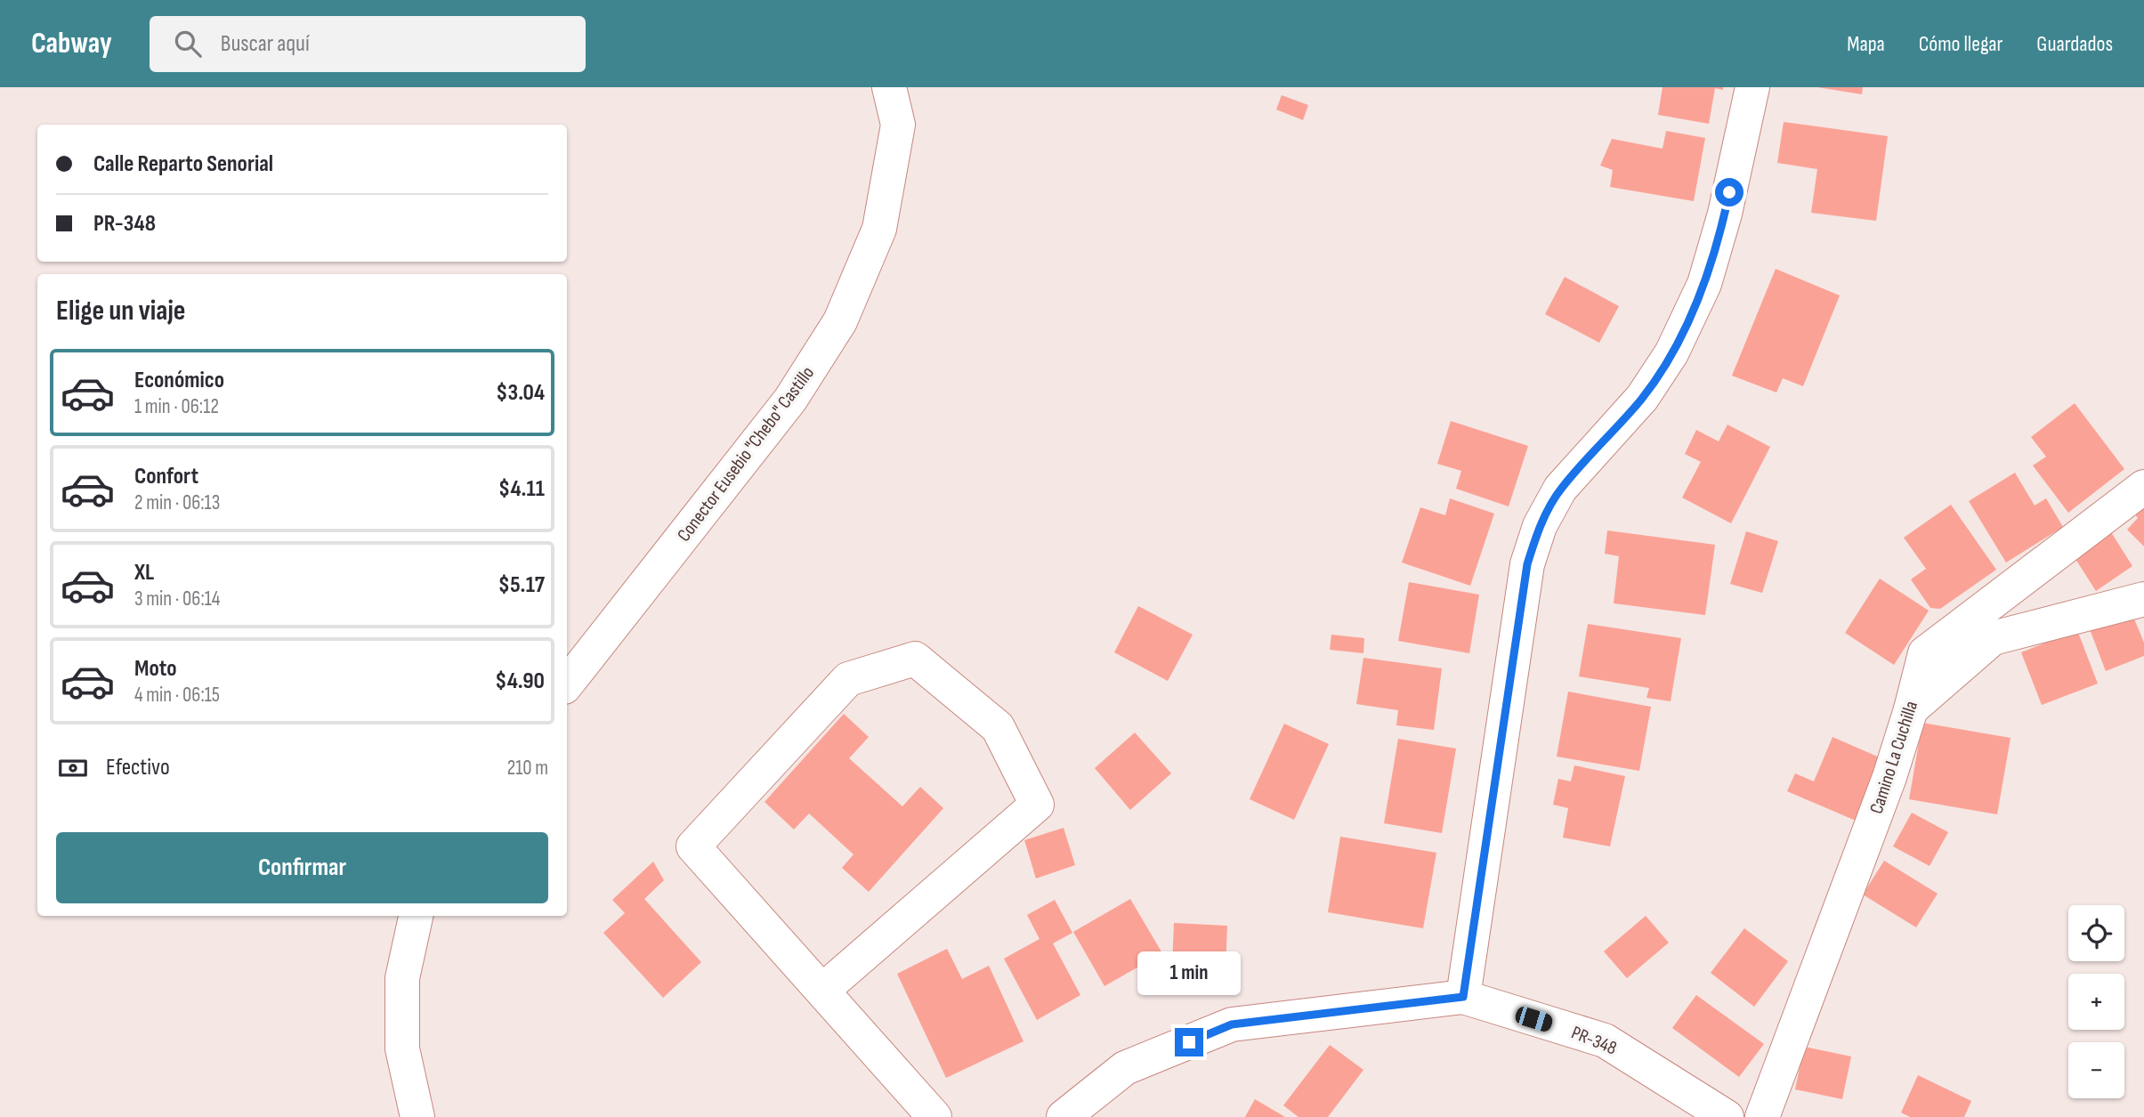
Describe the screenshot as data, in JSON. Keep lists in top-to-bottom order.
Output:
{
  "streets": {
    "street": ["Conector Eusebio \"Chebo\" Castillo", "Camino La Cuchilla", "PR-348"]
  },
  "page": {
    "header": "Cabway",
    "search": "Buscar aquí",
    "nav": ["Mapa", "Cómo llegar", "Guardados"],
    "banner": ["Calle Reparto Senorial", "PR-348"],
    "heading": "Elige un viaje",
    "list": [
      {
        "name": "Económico",
        "note": "1 min · 06:12",
        "value": "$3.04"
      },
      {
        "name": "Confort",
        "note": "2 min · 06:13",
        "value": "$4.11"
      },
      {
        "name": "XL",
        "note": "3 min · 06:14",
        "value": "$5.17"
      },
      {
        "name": "Moto",
        "note": "4 min · 06:15",
        "value": "$4.90"
      }
    ],
    "pay": ["Efectivo", "210 m"],
    "buttons": "Confirmar",
    "map_buttons": ["+", "−"],
    "bubble": "1 min"
  }
}
